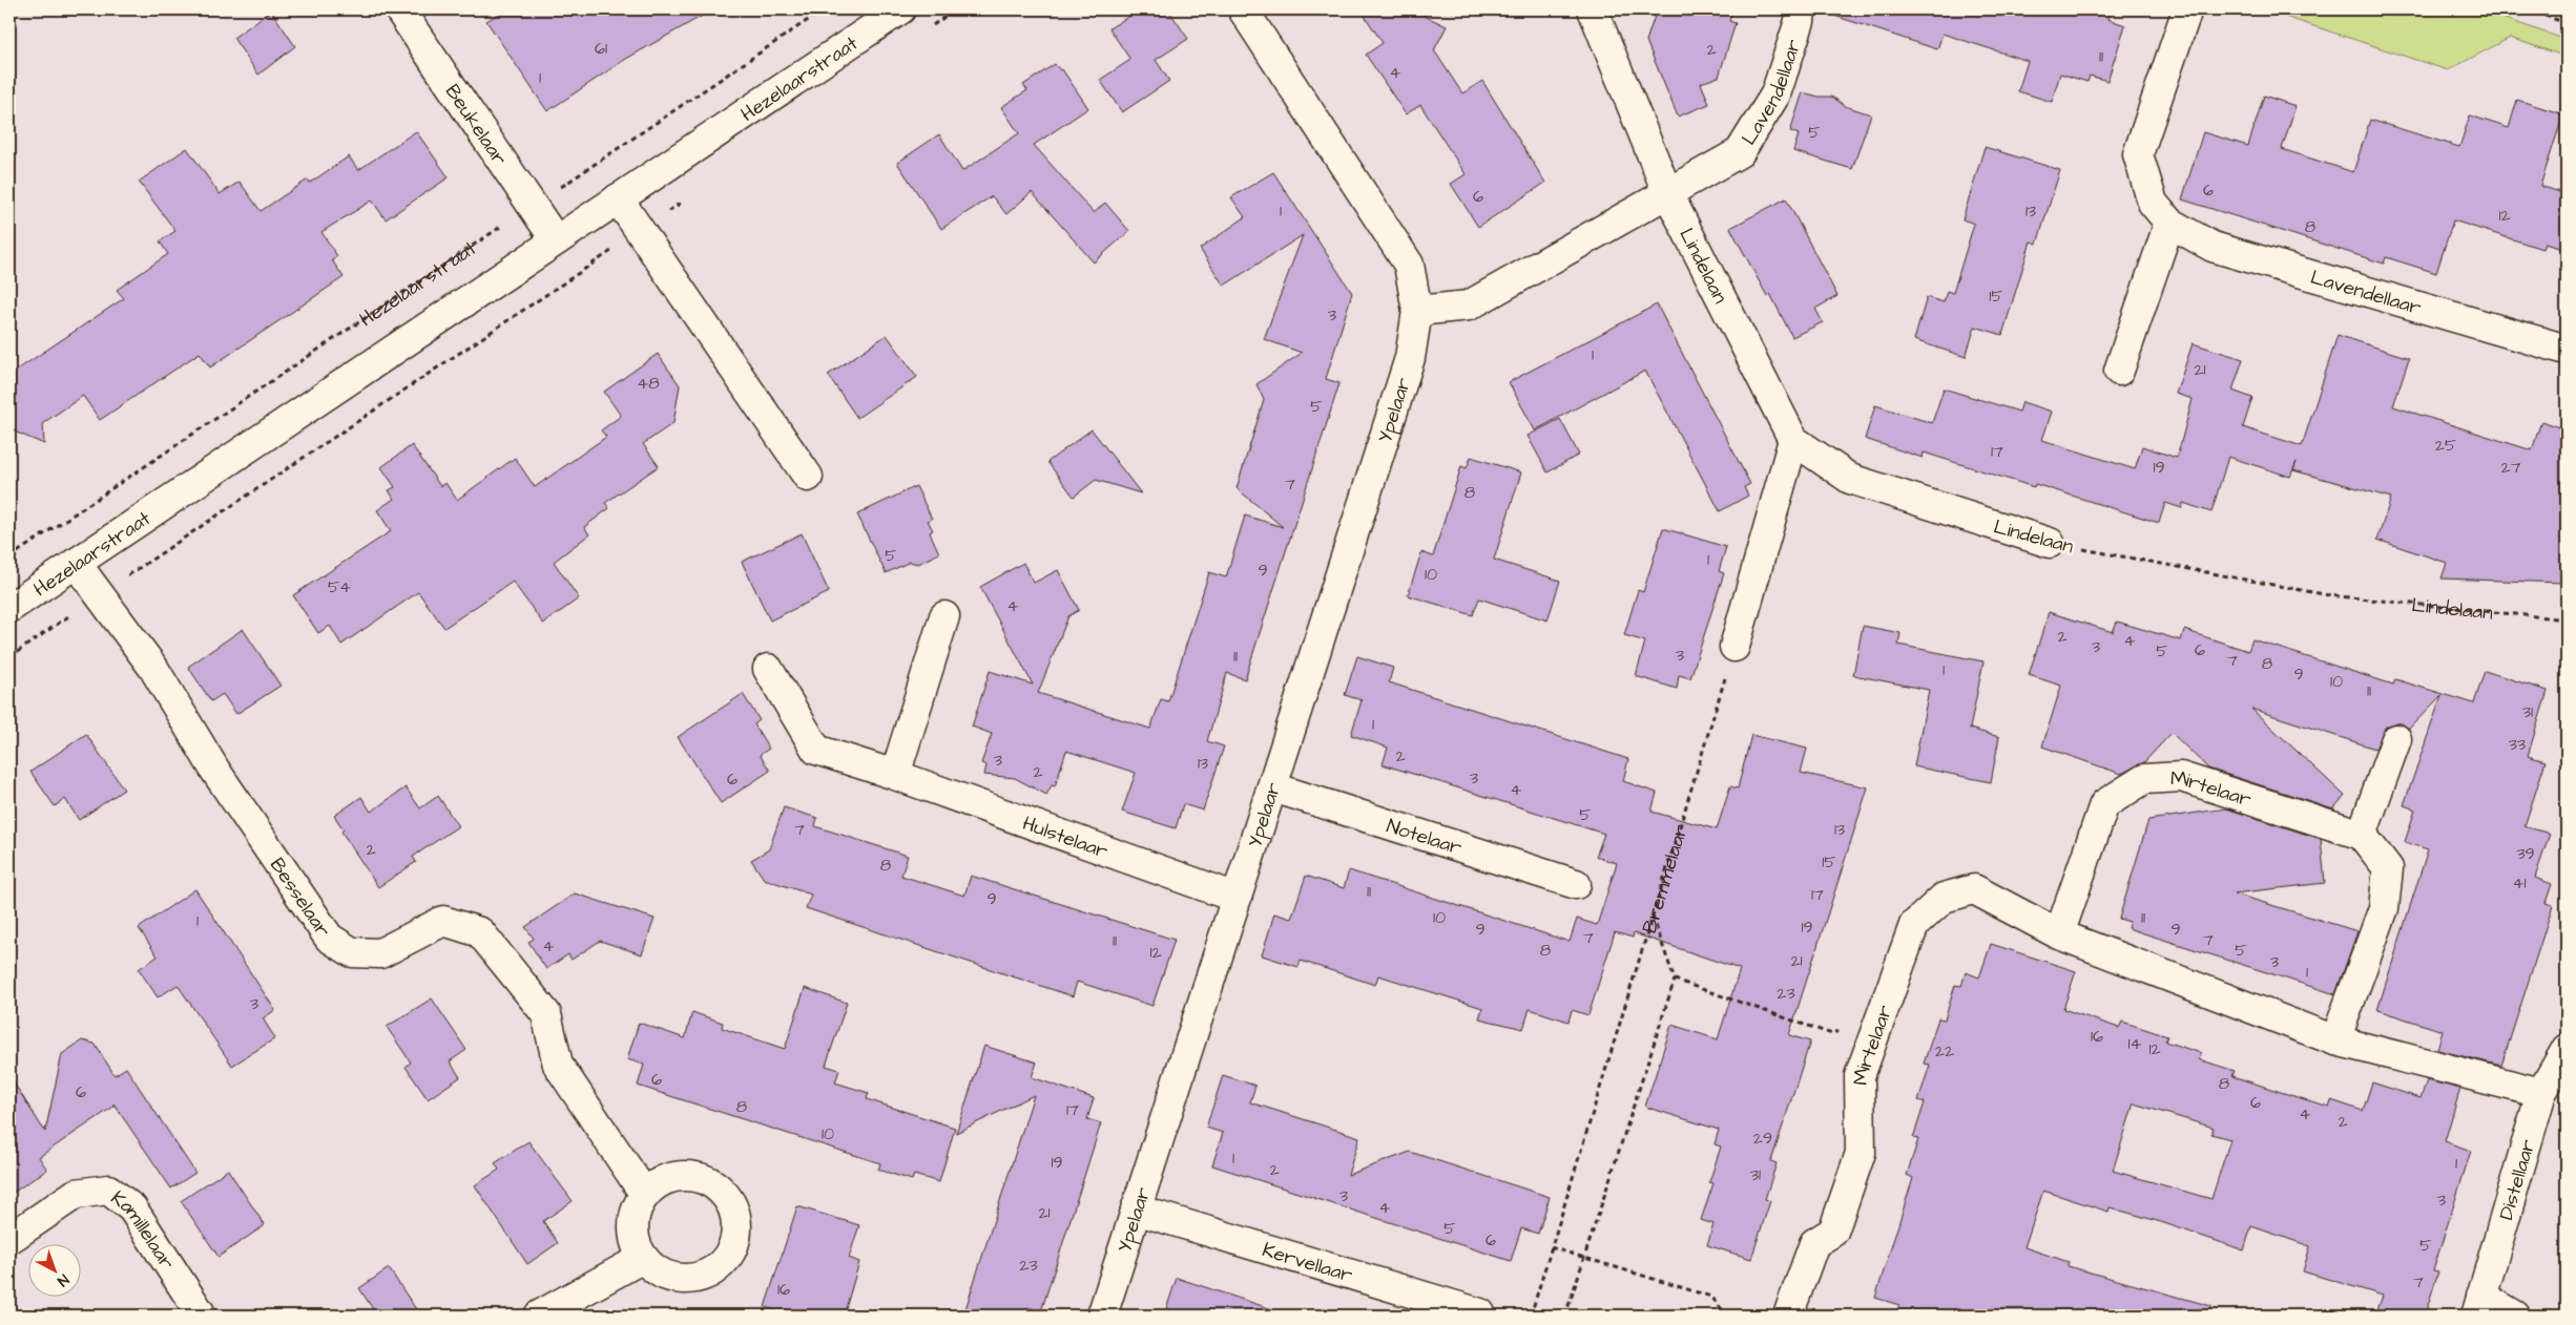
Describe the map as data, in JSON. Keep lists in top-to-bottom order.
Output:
{
  "streets": {
    "street": [
      "Hezelaarstraat",
      "Lavendellaar",
      "Beukelaar",
      "Lindelaan",
      "Ypelaar",
      "Mirtelaar",
      "Hulstelaar",
      "Notelaar",
      "Besselaar",
      "Distellaar",
      "Kamillelaar",
      "Kervellaar"
    ],
    "path": ["Bremmelaar"]
  },
  "crossings": [
    ["Hezelaarstraat", "Beukelaar"],
    ["Hezelaarstraat", "Besselaar"],
    ["Lavendellaar", "Lindelaan"],
    ["Ypelaar", "Hulstelaar"],
    ["Ypelaar", "Notelaar"],
    ["Ypelaar", "Kervellaar"],
    ["Mirtelaar", "Distellaar"]
  ],
  "house_numbers": [
    "61",
    "2",
    "11",
    "4",
    "1",
    "5",
    "6",
    "6",
    "1",
    "13",
    "12",
    "8",
    "15",
    "3",
    "1",
    "21",
    "48",
    "5",
    "25",
    "17",
    "19",
    "27",
    "7",
    "8",
    "5",
    "1",
    "9",
    "10",
    "54",
    "4",
    "2",
    "4",
    "3",
    "6",
    "5",
    "3",
    "11",
    "7",
    "8",
    "1",
    "9",
    "10",
    "11",
    "31",
    "1",
    "33",
    "2",
    "3",
    "13",
    "2",
    "3",
    "6",
    "4",
    "5",
    "7",
    "13",
    "2",
    "39",
    "15",
    "8",
    "41",
    "11",
    "17",
    "9",
    "10",
    "11",
    "1",
    "19",
    "9",
    "9",
    "7",
    "7",
    "11",
    "4",
    "8",
    "5",
    "12",
    "21",
    "3",
    "1",
    "23",
    "3",
    "16",
    "14",
    "12",
    "22",
    "6",
    "8",
    "6",
    "6",
    "8",
    "17",
    "4",
    "2",
    "10",
    "29",
    "1",
    "19",
    "1",
    "2",
    "31",
    "3",
    "3",
    "4",
    "21",
    "5",
    "6",
    "5",
    "23",
    "7",
    "16"
  ],
  "north": "bottom right"
}
